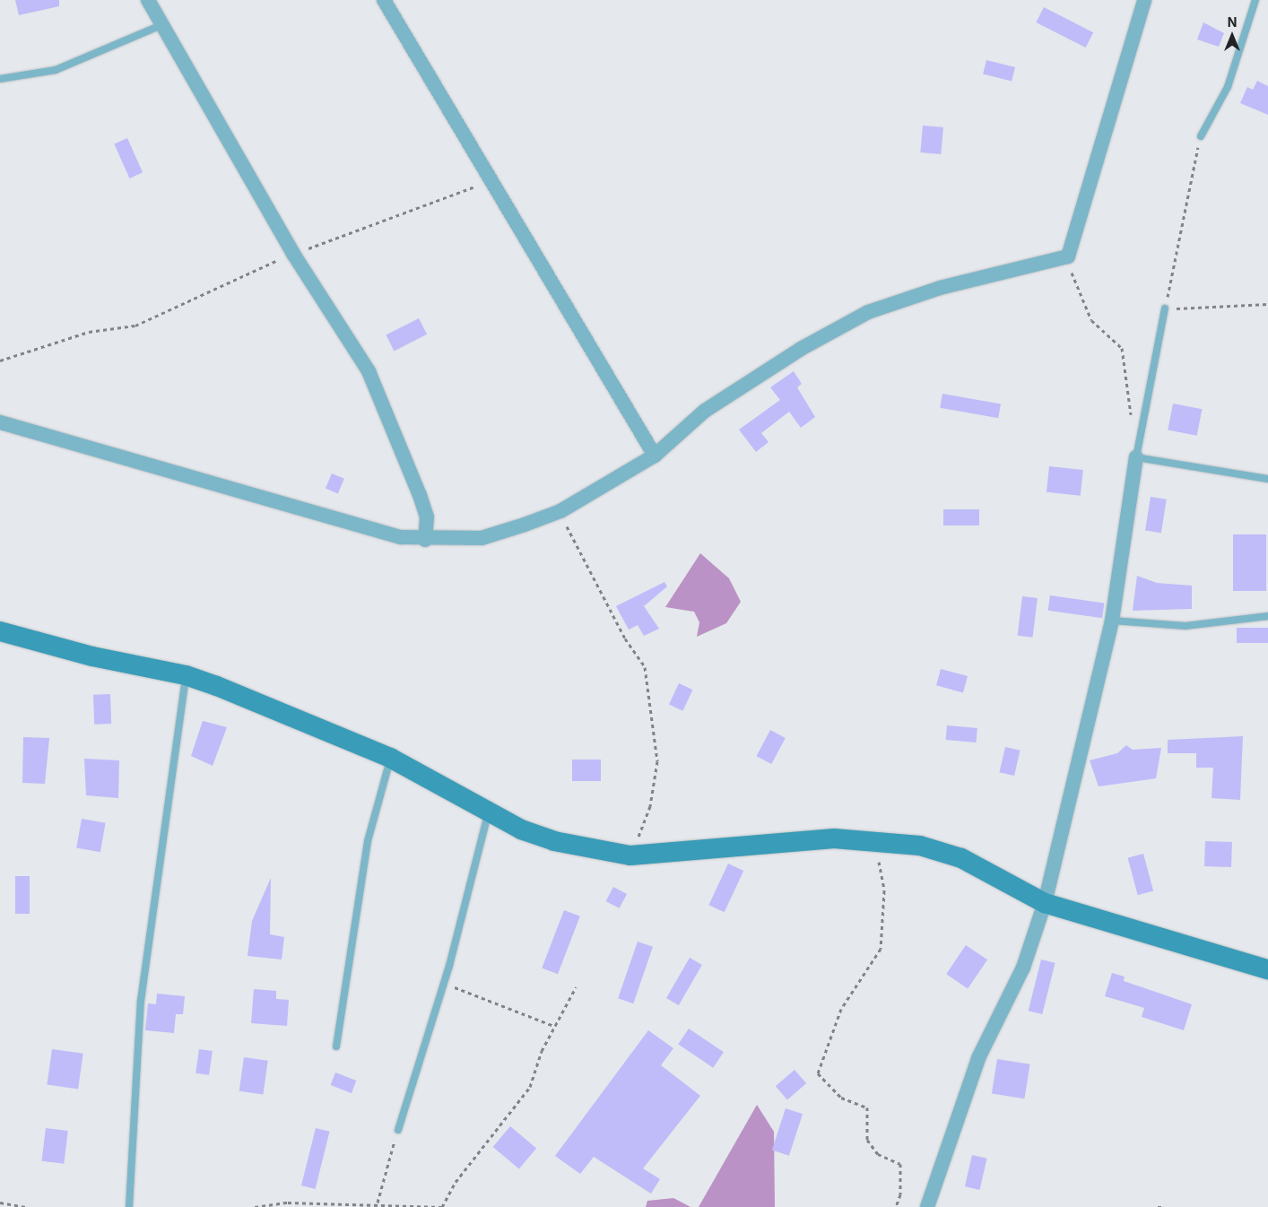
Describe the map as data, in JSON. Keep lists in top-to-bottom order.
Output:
{
  "north": "top"
}
